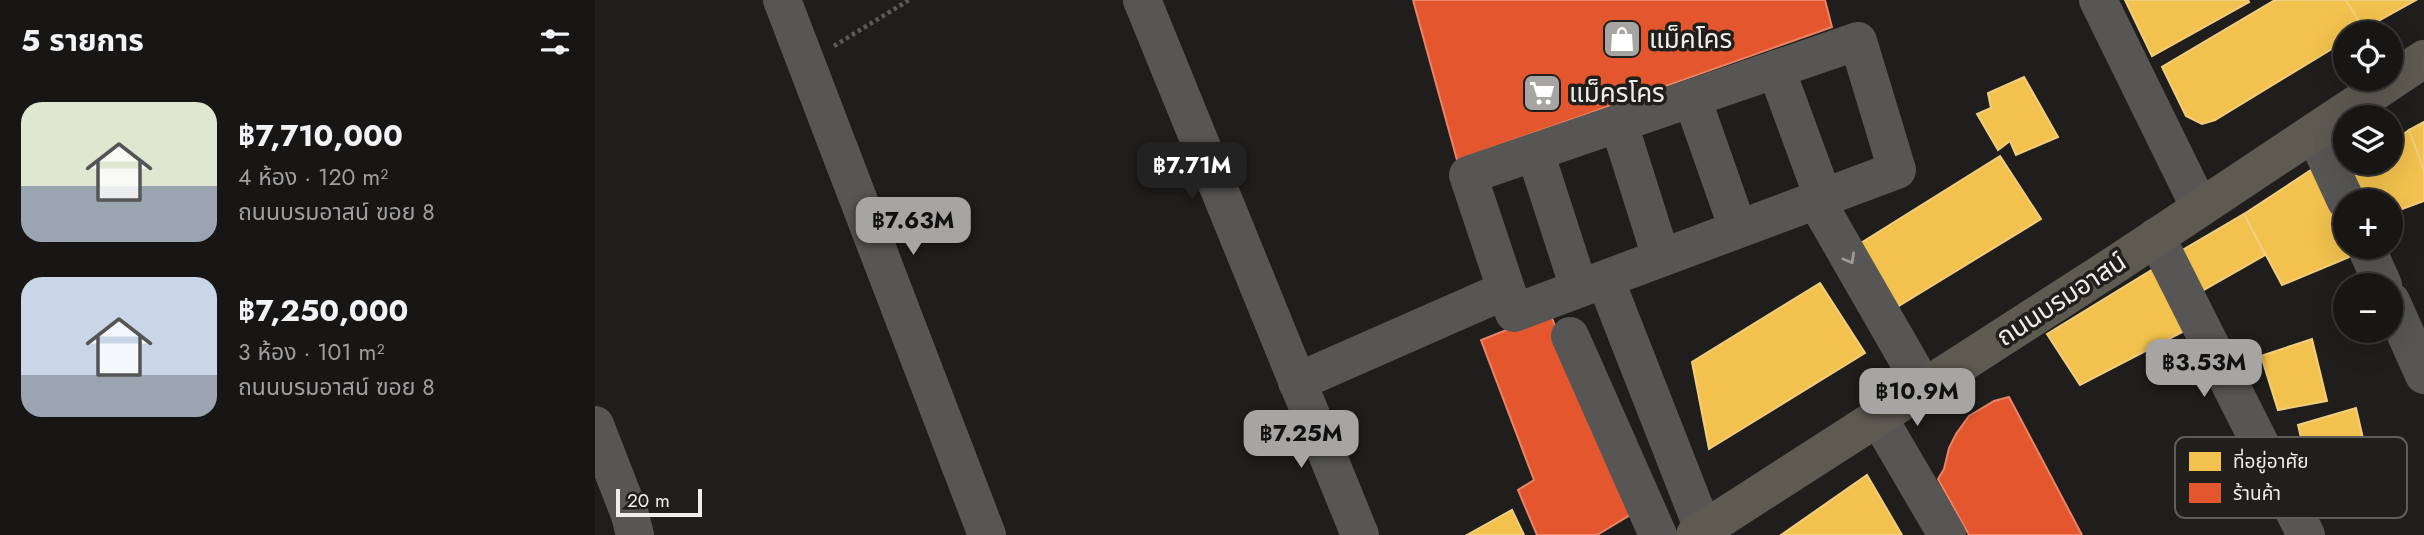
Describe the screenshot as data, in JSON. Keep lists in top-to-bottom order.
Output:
{
  "streets": {
    "main road": ["ถนนบรมอาสน์"]
  },
  "places": {
    "shop": ["แม็คโคร"],
    "supermarket": ["แม็ครโคร"]
  },
  "legend": ["ที่อยู่อาศัย", "ร้านค้า"],
  "scale_bar": "20 m",
  "page": {
    "heading": "5 รายการ",
    "map_buttons": ["+", "−"],
    "list": [
      {
        "name": "฿7,710,000",
        "note": "4 ห้อง · 120 m² · ถนนบรมอาสน์ ฃอย 8"
      },
      {
        "name": "฿7,250,000",
        "note": "3 ห้อง · 101 m² · ถนนบรมอาสน์ ฃอย 8"
      }
    ],
    "price": [
      "฿7.71M",
      "฿7.63M",
      "฿3.53M",
      "฿10.9M",
      "฿7.25M"
    ],
    "scale": "20 m"
  }
}
